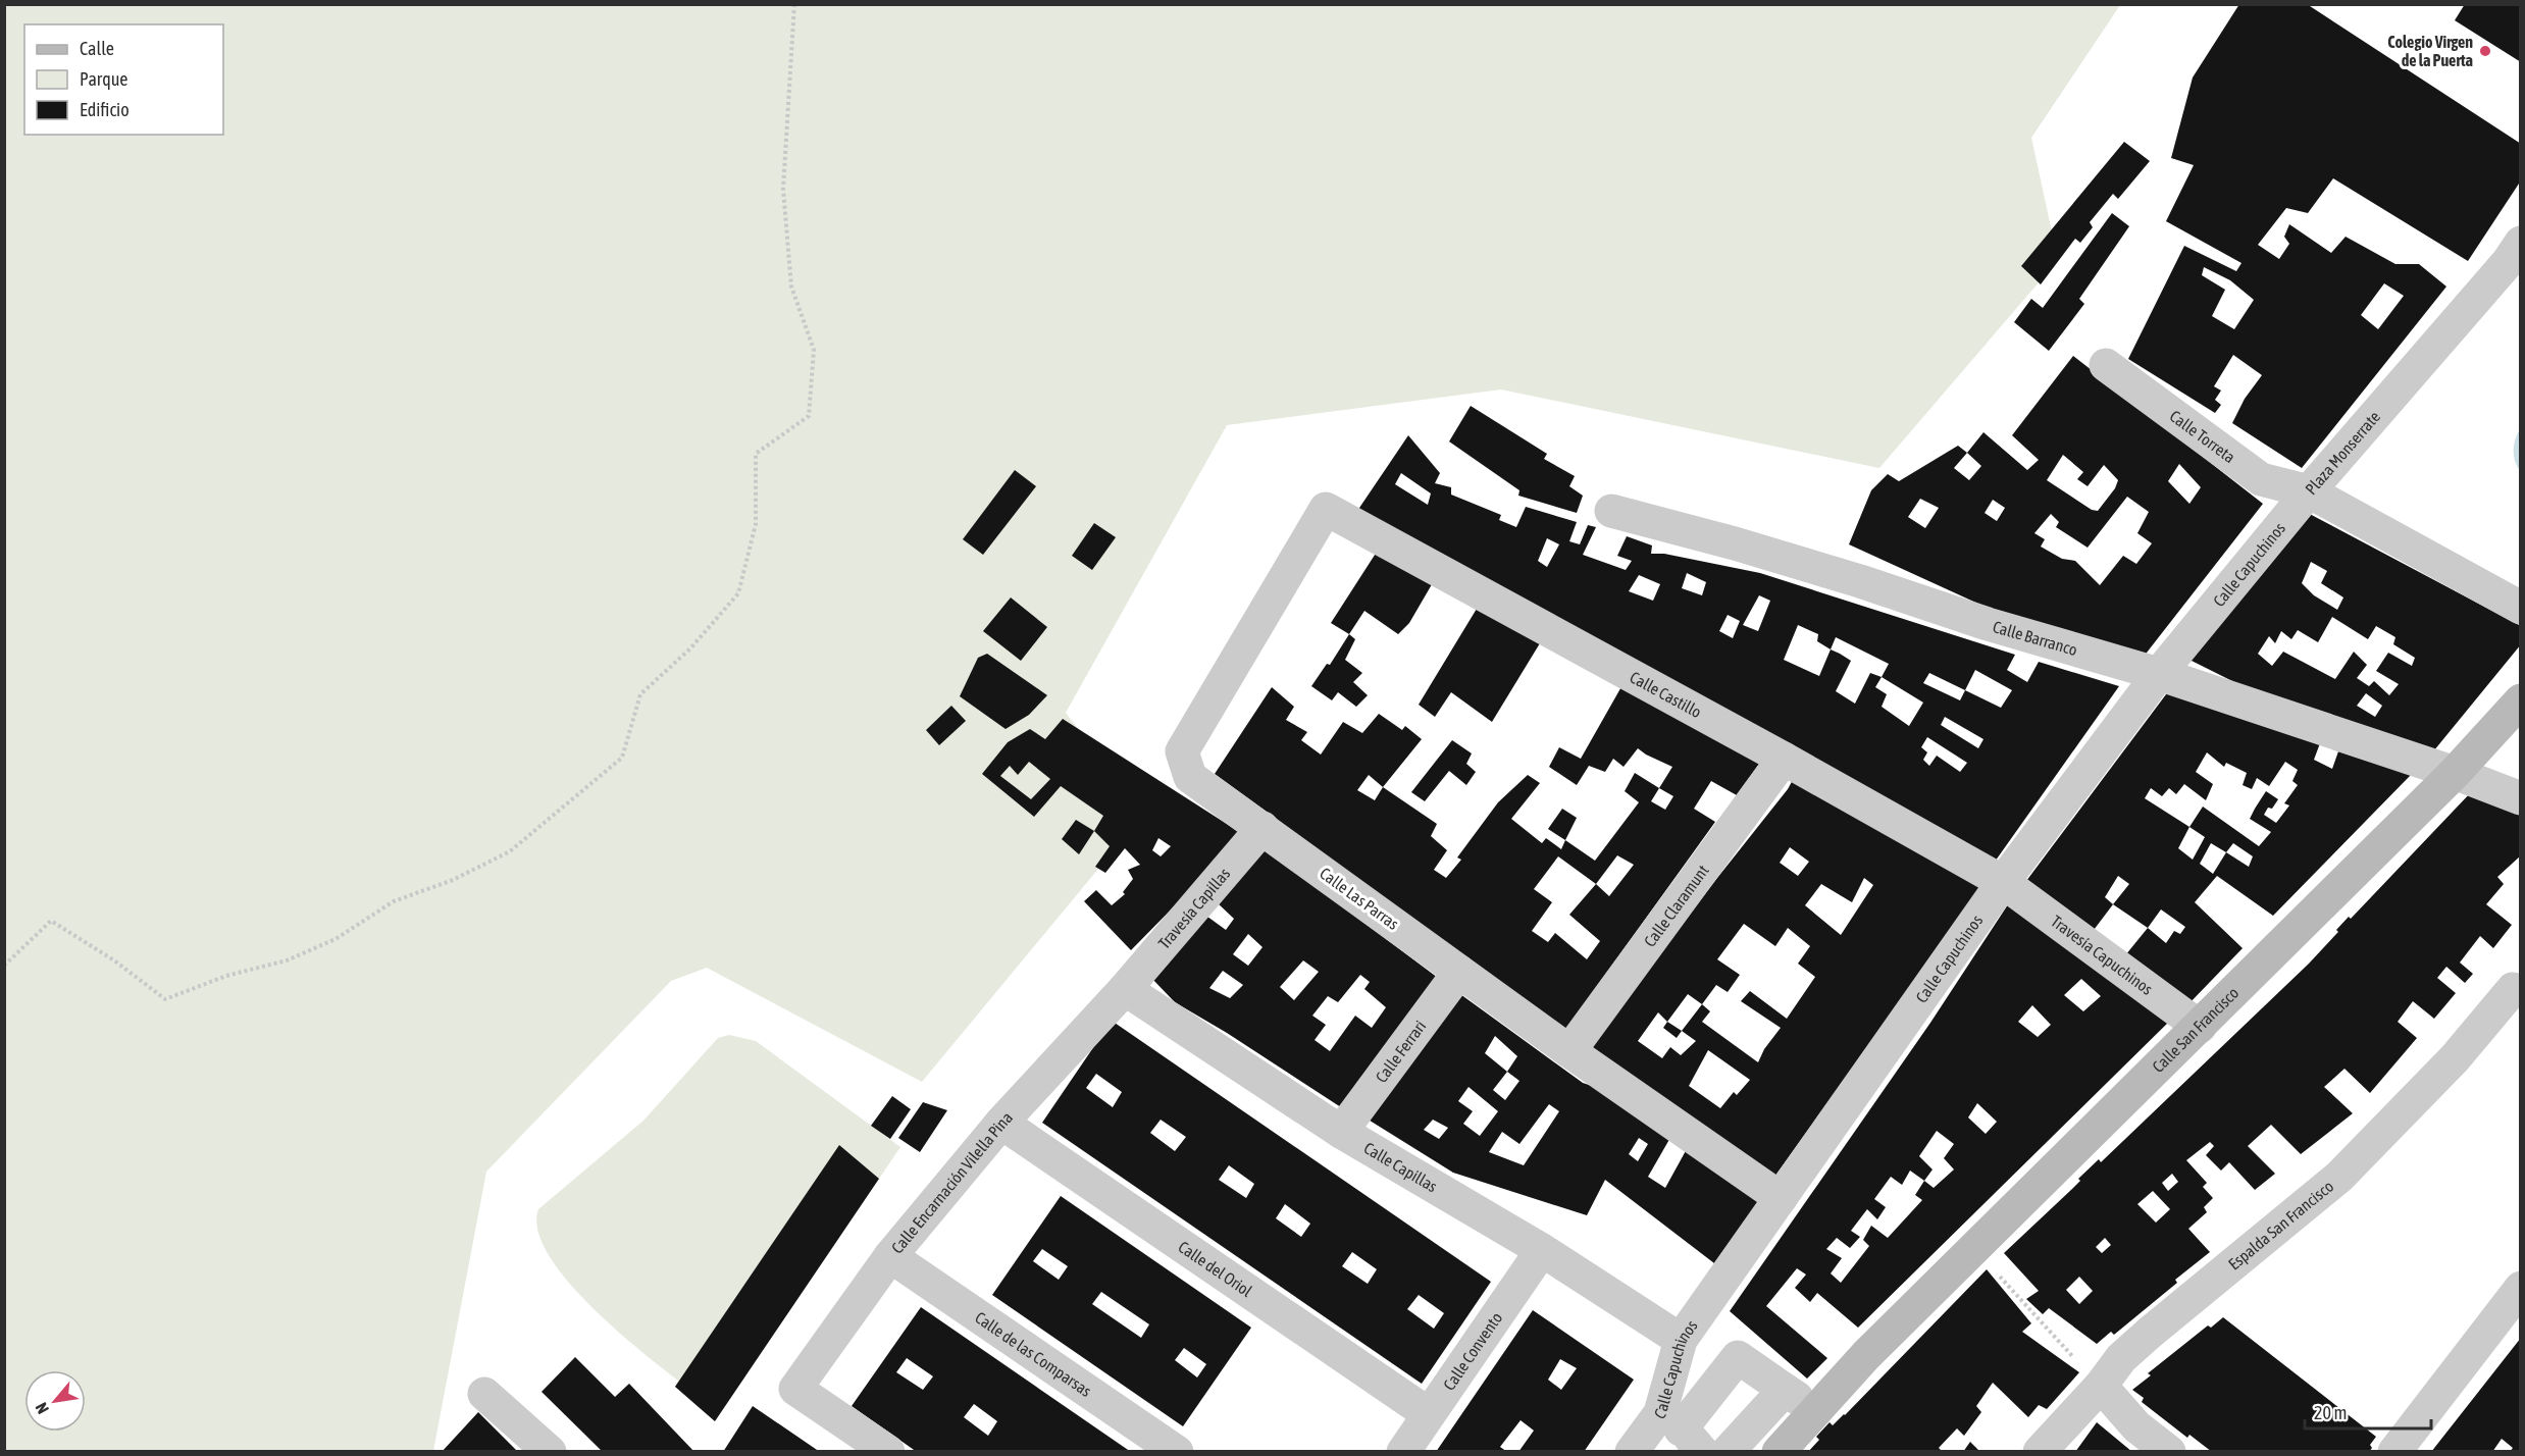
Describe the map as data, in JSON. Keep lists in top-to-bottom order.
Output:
{
  "streets": {
    "street": [
      "Calle Torreta",
      "Plaza Monserrate",
      "Calle Capuchinos",
      "Calle Barranco",
      "Calle Castillo",
      "Calle Las Parras",
      "Calle Claramunt",
      "Travesía Capillas",
      "Travesía Capuchinos",
      "Calle San Francisco",
      "Calle Ferrari",
      "Calle Capillas",
      "Calle Encarnación Vilella Pina",
      "Espalda San Francisco",
      "Calle del Oriol",
      "Calle Convento",
      "Calle de las Comparsas"
    ]
  },
  "crossings": [
    ["Calle Torreta", "Plaza Monserrate"],
    ["Calle Torreta", "Calle Capuchinos"],
    ["Plaza Monserrate", "Calle Capuchinos"],
    ["Calle Capuchinos", "Calle Barranco"],
    ["Calle Capuchinos", "Calle Castillo"],
    ["Calle Capuchinos", "Calle Las Parras"],
    ["Calle Capuchinos", "Travesía Capuchinos"],
    ["Calle Capuchinos", "Calle Capillas"],
    ["Calle Barranco", "Calle San Francisco"],
    ["Calle Castillo", "Calle Las Parras"],
    ["Calle Castillo", "Calle Claramunt"],
    ["Calle Castillo", "Travesía Capuchinos"],
    ["Calle Las Parras", "Calle Claramunt"],
    ["Calle Las Parras", "Travesía Capillas"],
    ["Calle Las Parras", "Calle Ferrari"],
    ["Travesía Capillas", "Calle Capillas"],
    ["Travesía Capillas", "Calle Encarnación Vilella Pina"],
    ["Travesía Capuchinos", "Calle San Francisco"],
    ["Calle Ferrari", "Calle Capillas"],
    ["Calle Capillas", "Calle Encarnación Vilella Pina"],
    ["Calle Capillas", "Calle Convento"],
    ["Calle Encarnación Vilella Pina", "Calle del Oriol"],
    ["Calle Encarnación Vilella Pina", "Calle de las Comparsas"],
    ["Calle del Oriol", "Calle Convento"]
  ],
  "places": ["Colegio Virgen de la Puerta"],
  "legend": ["Calle", "Parque", "Edificio"],
  "scale_bar": "20 m",
  "north": "bottom left"
}
